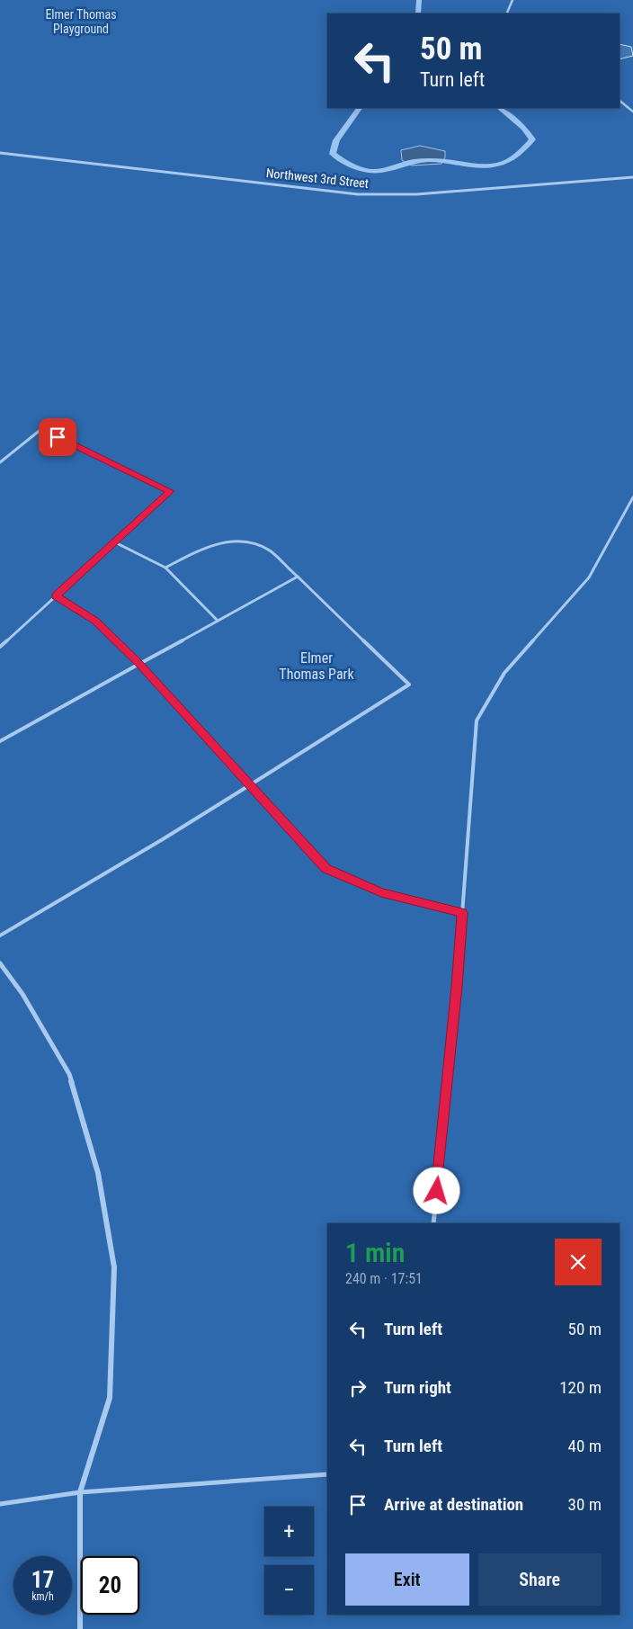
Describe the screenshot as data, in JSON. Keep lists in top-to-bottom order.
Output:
{
  "streets": {
    "street": ["Northwest 3rd Street"]
  },
  "parks": ["Elmer Thomas Playground", "Elmer Thomas Park"],
  "page": {
    "turn": ["50 m", "Turn left"],
    "heading": ["1 min", "240 m · 17:51"],
    "list": [
      {
        "name": "Turn left",
        "value": "50 m"
      },
      {
        "name": "Turn right",
        "value": "120 m"
      },
      {
        "name": "Turn left",
        "value": "40 m"
      },
      {
        "name": "Arrive at destination",
        "value": "30 m"
      }
    ],
    "map_buttons": ["+", "−"],
    "buttons": ["Exit", "Share"],
    "speed": "17 km/h",
    "limit": "20"
  }
}
